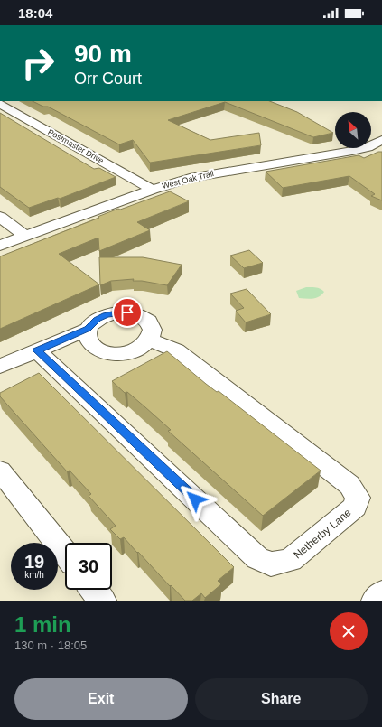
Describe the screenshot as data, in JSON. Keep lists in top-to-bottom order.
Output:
{
  "streets": {
    "street": ["Postmaster Drive", "West Oak Trail", "Netherby Lane"]
  },
  "crossings": [
    ["Postmaster Drive", "West Oak Trail"]
  ],
  "north": "top left",
  "page": {
    "status": "18:04",
    "turn": ["90 m", "Orr Court"],
    "speed": "19 km/h",
    "limit": "30",
    "heading": ["1 min", "130 m · 18:05"],
    "buttons": ["Exit", "Share"]
  }
}
